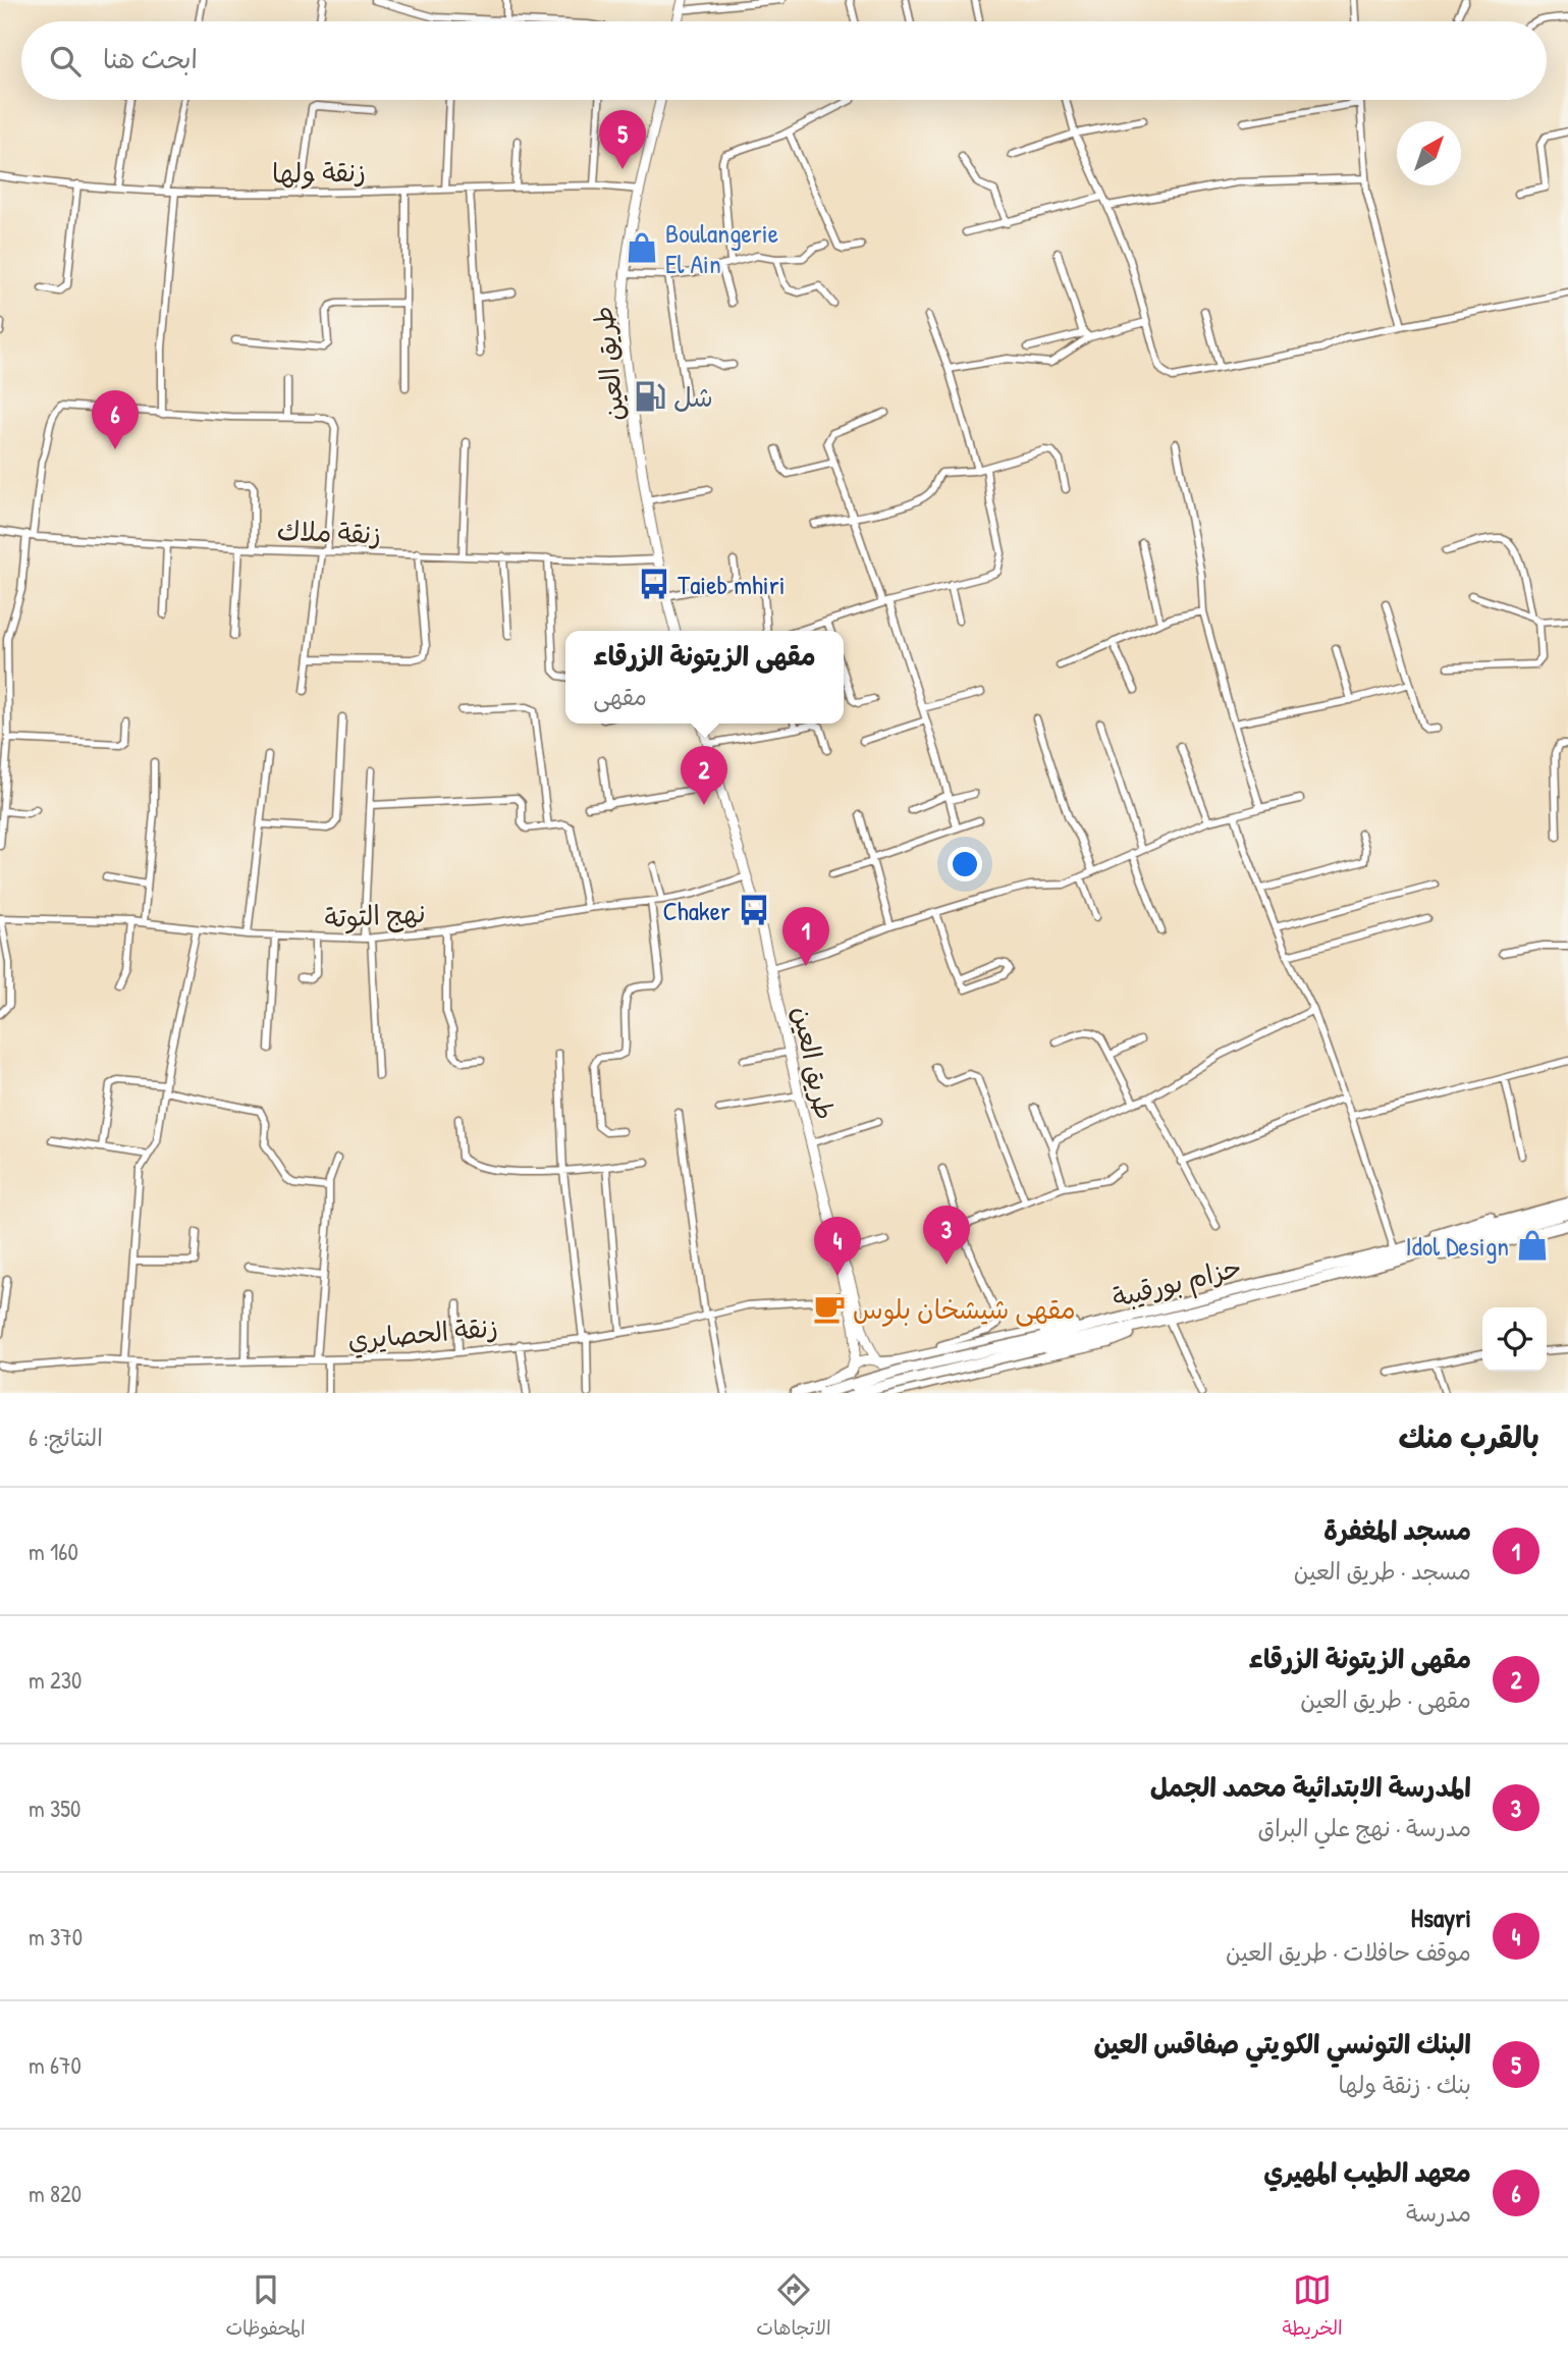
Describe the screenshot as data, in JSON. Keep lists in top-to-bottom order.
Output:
{
  "streets": {
    "highway": ["حزام بورقيبة"],
    "main road": ["طريق العين"],
    "street": [
      "زنقة ولها",
      "زنقة ملاك",
      "نهج التوتة",
      "زنقة الحصايري"
    ]
  },
  "crossings": [
    ["زنقة ولها", "طريق العين"],
    ["طريق العين", "زنقة ملاك"],
    ["طريق العين", "نهج التوتة"],
    ["طريق العين", "زنقة الحصايري"]
  ],
  "places": {
    "shop": ["Boulangerie El Ain", "Idol Design"],
    "fuel station": ["شل"],
    "bus stop": ["Taieb mhiri", "Chaker"],
    "cafe": ["مقهى شيشخان بلوس"]
  },
  "north": "top right",
  "page": {
    "search": "ابحث هنا",
    "pins": [
      "5",
      "6",
      "2",
      "1",
      "3",
      "4"
    ],
    "popup": ["مقهى الزيتونة الزرقاء", "مقهى"],
    "heading": ["بالقرب منك", "النتائج: 6"],
    "list": [
      {
        "mark": "1",
        "name": "مسجد المغفرة",
        "note": "مسجد · طريق العين",
        "value": "160 m"
      },
      {
        "mark": "2",
        "name": "مقهى الزيتونة الزرقاء",
        "note": "مقهى · طريق العين",
        "value": "230 m"
      },
      {
        "mark": "3",
        "name": "المدرسة الابتدائية محمد الجمل",
        "note": "مدرسة · نهج علي البراق",
        "value": "350 m"
      },
      {
        "mark": "4",
        "name": "Hsayri",
        "note": "موقف حافلات · طريق العين",
        "value": "370 m"
      },
      {
        "mark": "5",
        "name": "البنك التونسي الكويتي صفاقس العين",
        "note": "بنك · زنقة ولها",
        "value": "670 m"
      },
      {
        "mark": "6",
        "name": "معهد الطيب المهيري",
        "note": "مدرسة",
        "value": "820 m"
      }
    ],
    "nav": ["الخريطة", "الاتجاهات", "المحفوظات"]
  }
}
